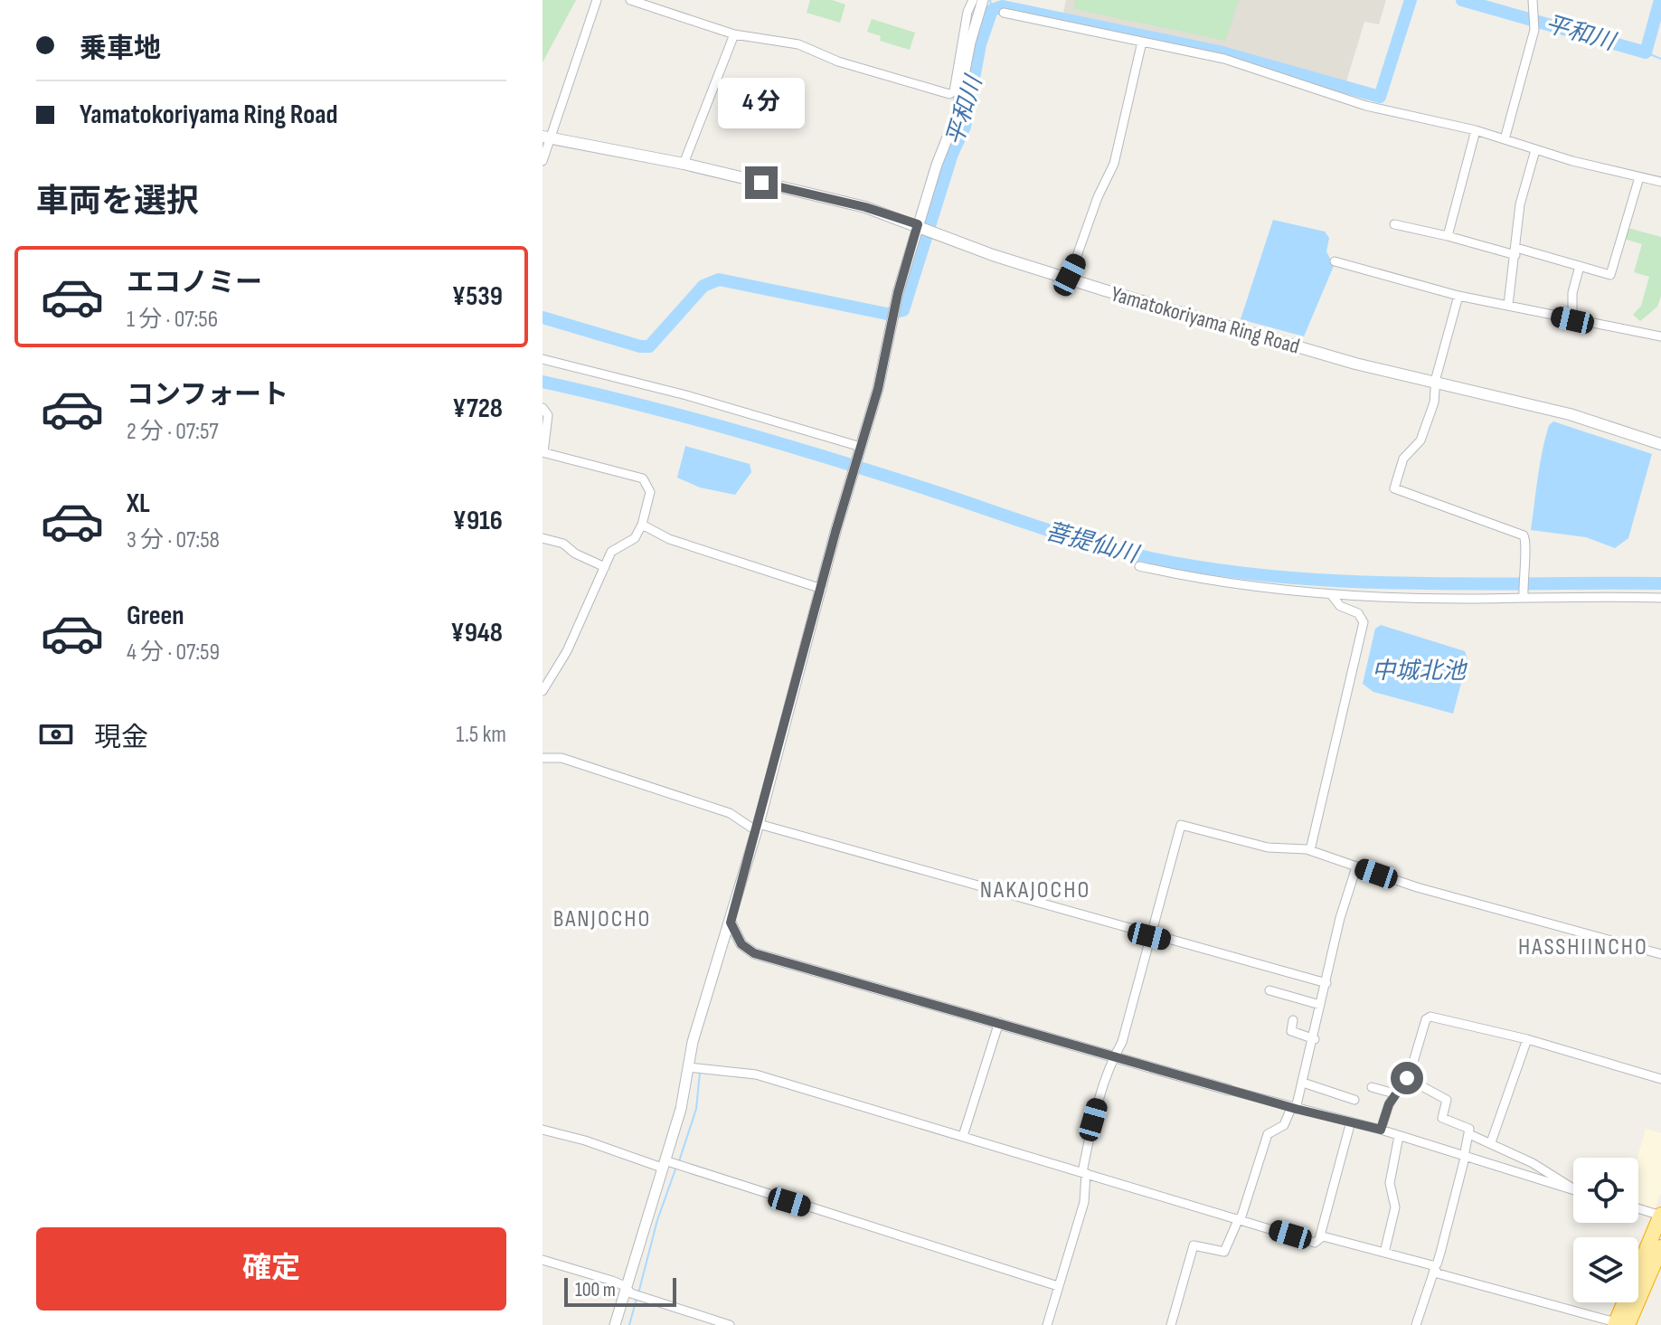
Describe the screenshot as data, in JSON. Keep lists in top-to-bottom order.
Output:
{
  "streets": {
    "main road": ["Yamatokoriyama Ring Road"]
  },
  "districts": ["NAKAJOCHO", "BANJOCHO", "HASSHIINCHO"],
  "water": ["平和川", "菩提仙川", "中城北池"],
  "scale_bar": "100 m",
  "page": {
    "banner": ["乗車地", "Yamatokoriyama Ring Road"],
    "bubble": "4 分",
    "heading": "車両を選択",
    "list": [
      {
        "name": "エコノミー",
        "note": "1 分 · 07:56",
        "value": "¥539"
      },
      {
        "name": "コンフォート",
        "note": "2 分 · 07:57",
        "value": "¥728"
      },
      {
        "name": "XL",
        "note": "3 分 · 07:58",
        "value": "¥916"
      },
      {
        "name": "Green",
        "note": "4 分 · 07:59",
        "value": "¥948"
      }
    ],
    "pay": ["現金", "1.5 km"],
    "buttons": "確定",
    "scale": "100 m"
  }
}
